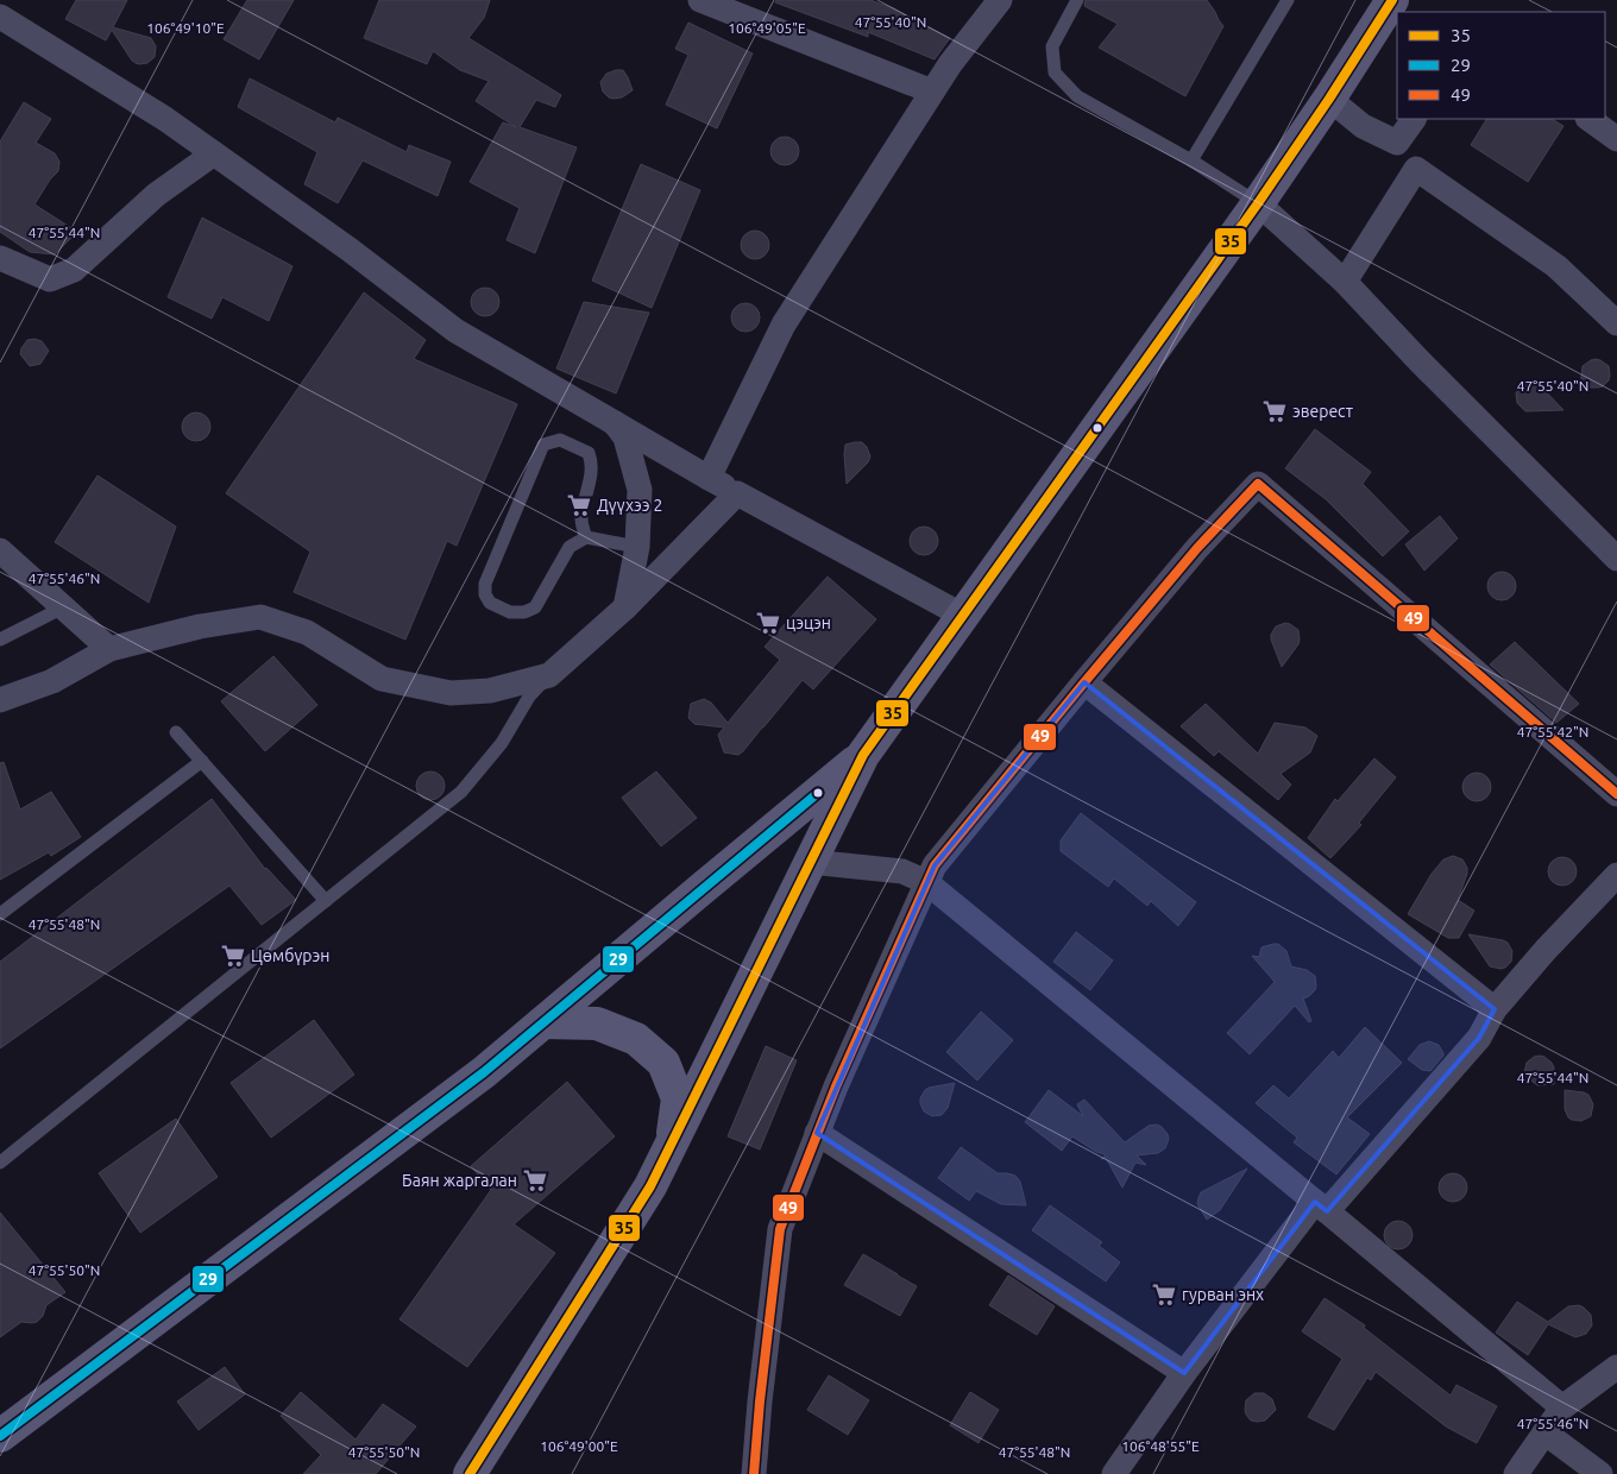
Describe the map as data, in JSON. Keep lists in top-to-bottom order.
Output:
{
  "places": {
    "supermarket": [
      "эверест",
      "Дүүхээ 2",
      "цэцэн",
      "Цөмбүрэн",
      "Баян жаргалан",
      "гурван энх"
    ]
  },
  "lines": ["transit line 35", "transit line 49", "transit line 29"],
  "legend": ["35", "29", "49"],
  "coordinates": [
    "47°55'40\"N",
    "106°49'10\"E",
    "106°49'05\"E",
    "47°55'44\"N",
    "47°55'46\"N",
    "47°55'42\"N",
    "47°55'48\"N",
    "47°55'50\"N",
    "106°49'00\"E",
    "106°48'55\"E"
  ]
}
